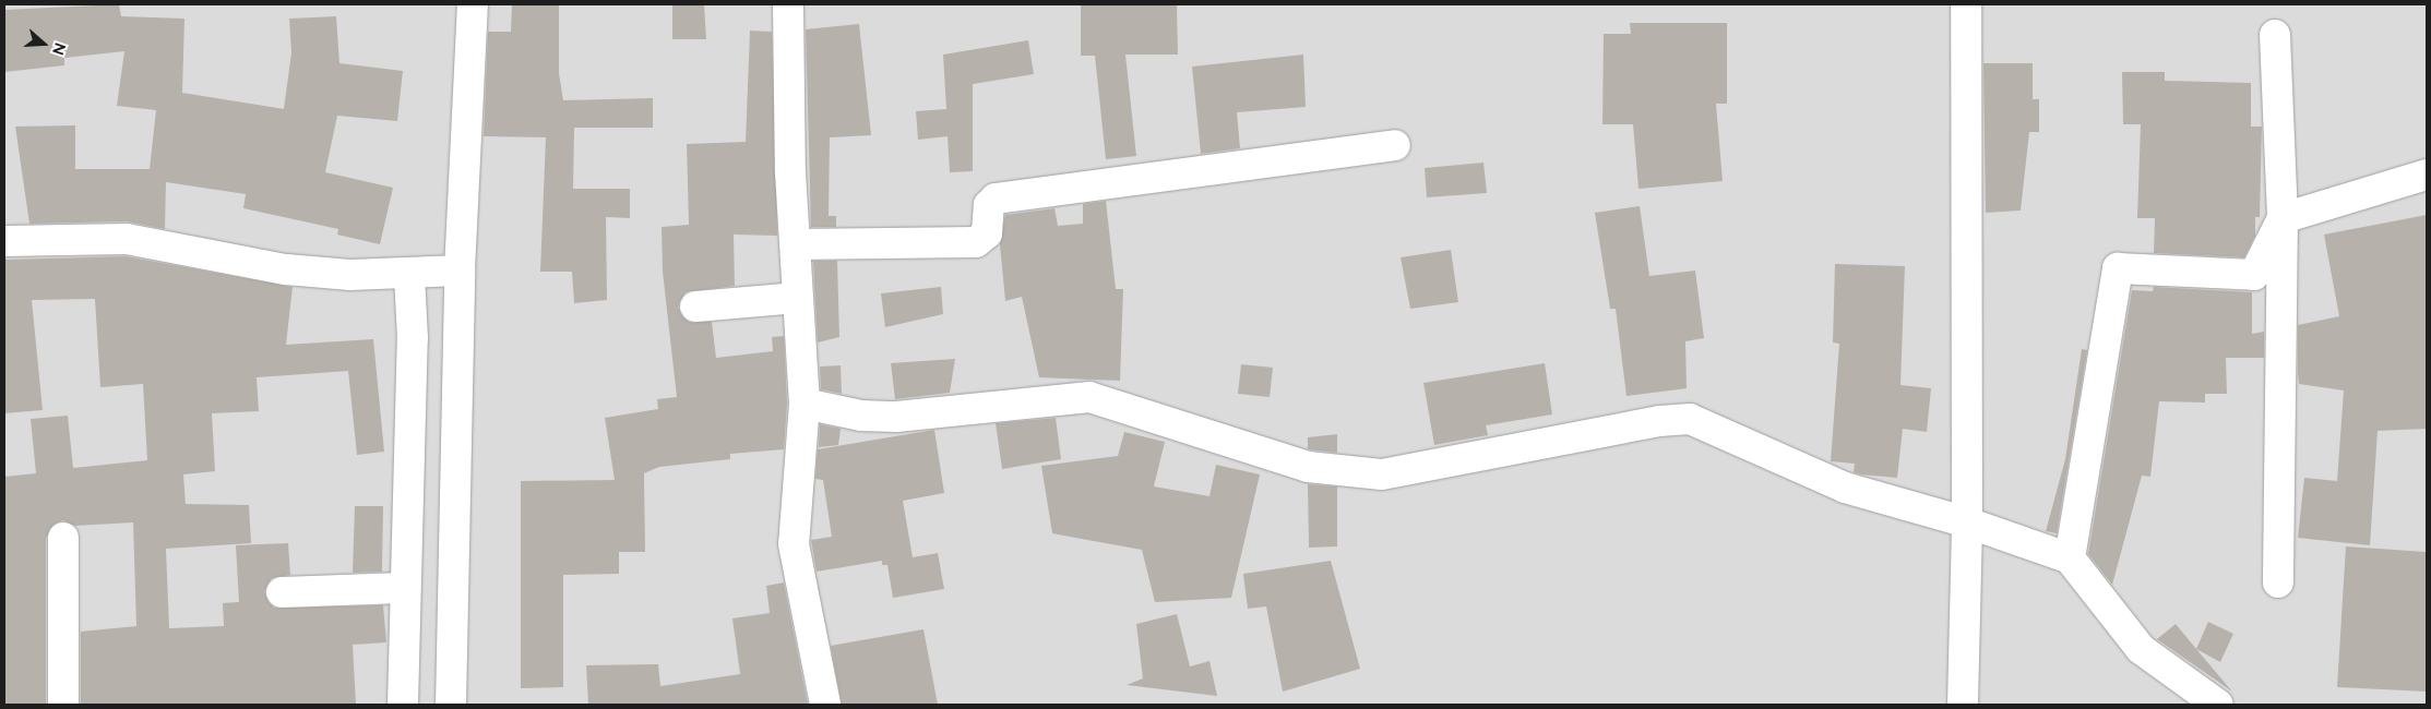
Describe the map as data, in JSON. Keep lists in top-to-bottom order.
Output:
{
  "north": "right"
}
